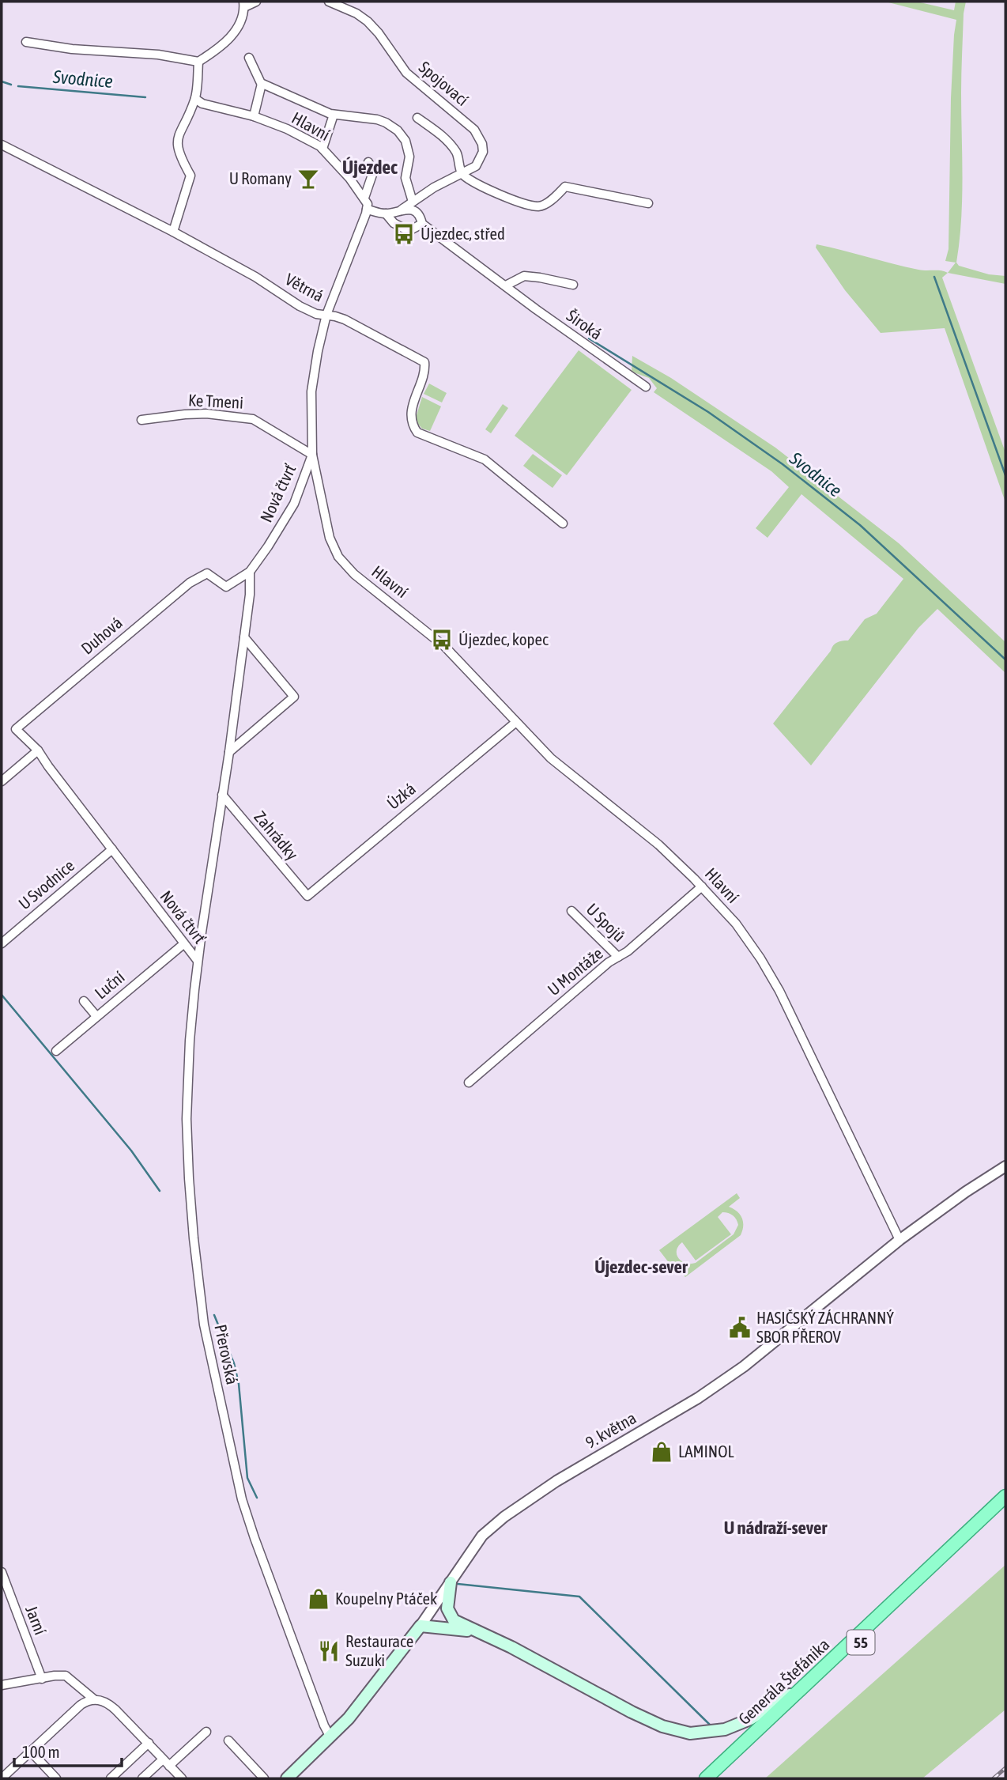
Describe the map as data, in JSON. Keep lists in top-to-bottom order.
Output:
{
  "streets": {
    "main road": ["9. května", "55", "Generála Štefánika"],
    "street": [
      "Spojovací",
      "Hlavní",
      "Větrná",
      "Široká",
      "Ke Tmeni",
      "Nová čtvrť",
      "Duhová",
      "Úzká",
      "Zahrádky",
      "U Svodnice",
      "U Spojů",
      "U Montáže",
      "Luční",
      "Přerovská",
      "Jarní"
    ]
  },
  "crossings": [
    ["Spojovací", "Široká"],
    ["Hlavní", "Větrná"],
    ["Hlavní", "Ke Tmeni"],
    ["Hlavní", "Nová čtvrť"],
    ["Hlavní", "Úzká"],
    ["Hlavní", "U Montáže"],
    ["Hlavní", "9. května"],
    ["Ke Tmeni", "Nová čtvrť"],
    ["Nová čtvrť", "Duhová"],
    ["Nová čtvrť", "Zahrádky"],
    ["Nová čtvrť", "U Svodnice"],
    ["Nová čtvrť", "Luční"],
    ["Nová čtvrť", "Přerovská"],
    ["Úzká", "Zahrádky"],
    ["U Spojů", "U Montáže"],
    ["Přerovská", "9. května"]
  ],
  "districts": ["Újezdec", "Újezdec-sever", "U nádraží-sever"],
  "water": ["Svodnice"],
  "places": {
    "bar": ["U Romany"],
    "bus stop": ["Újezdec, střed", "Újezdec, kopec"],
    "public building": ["HASIČSKÝ ZÁCHRANNÝ SBOR PŘEROV"],
    "shop": ["LAMINOL", "Koupelny Ptáček"],
    "restaurant": ["Restaurace Suzuki"]
  },
  "scale_bar": "100 m"
}
